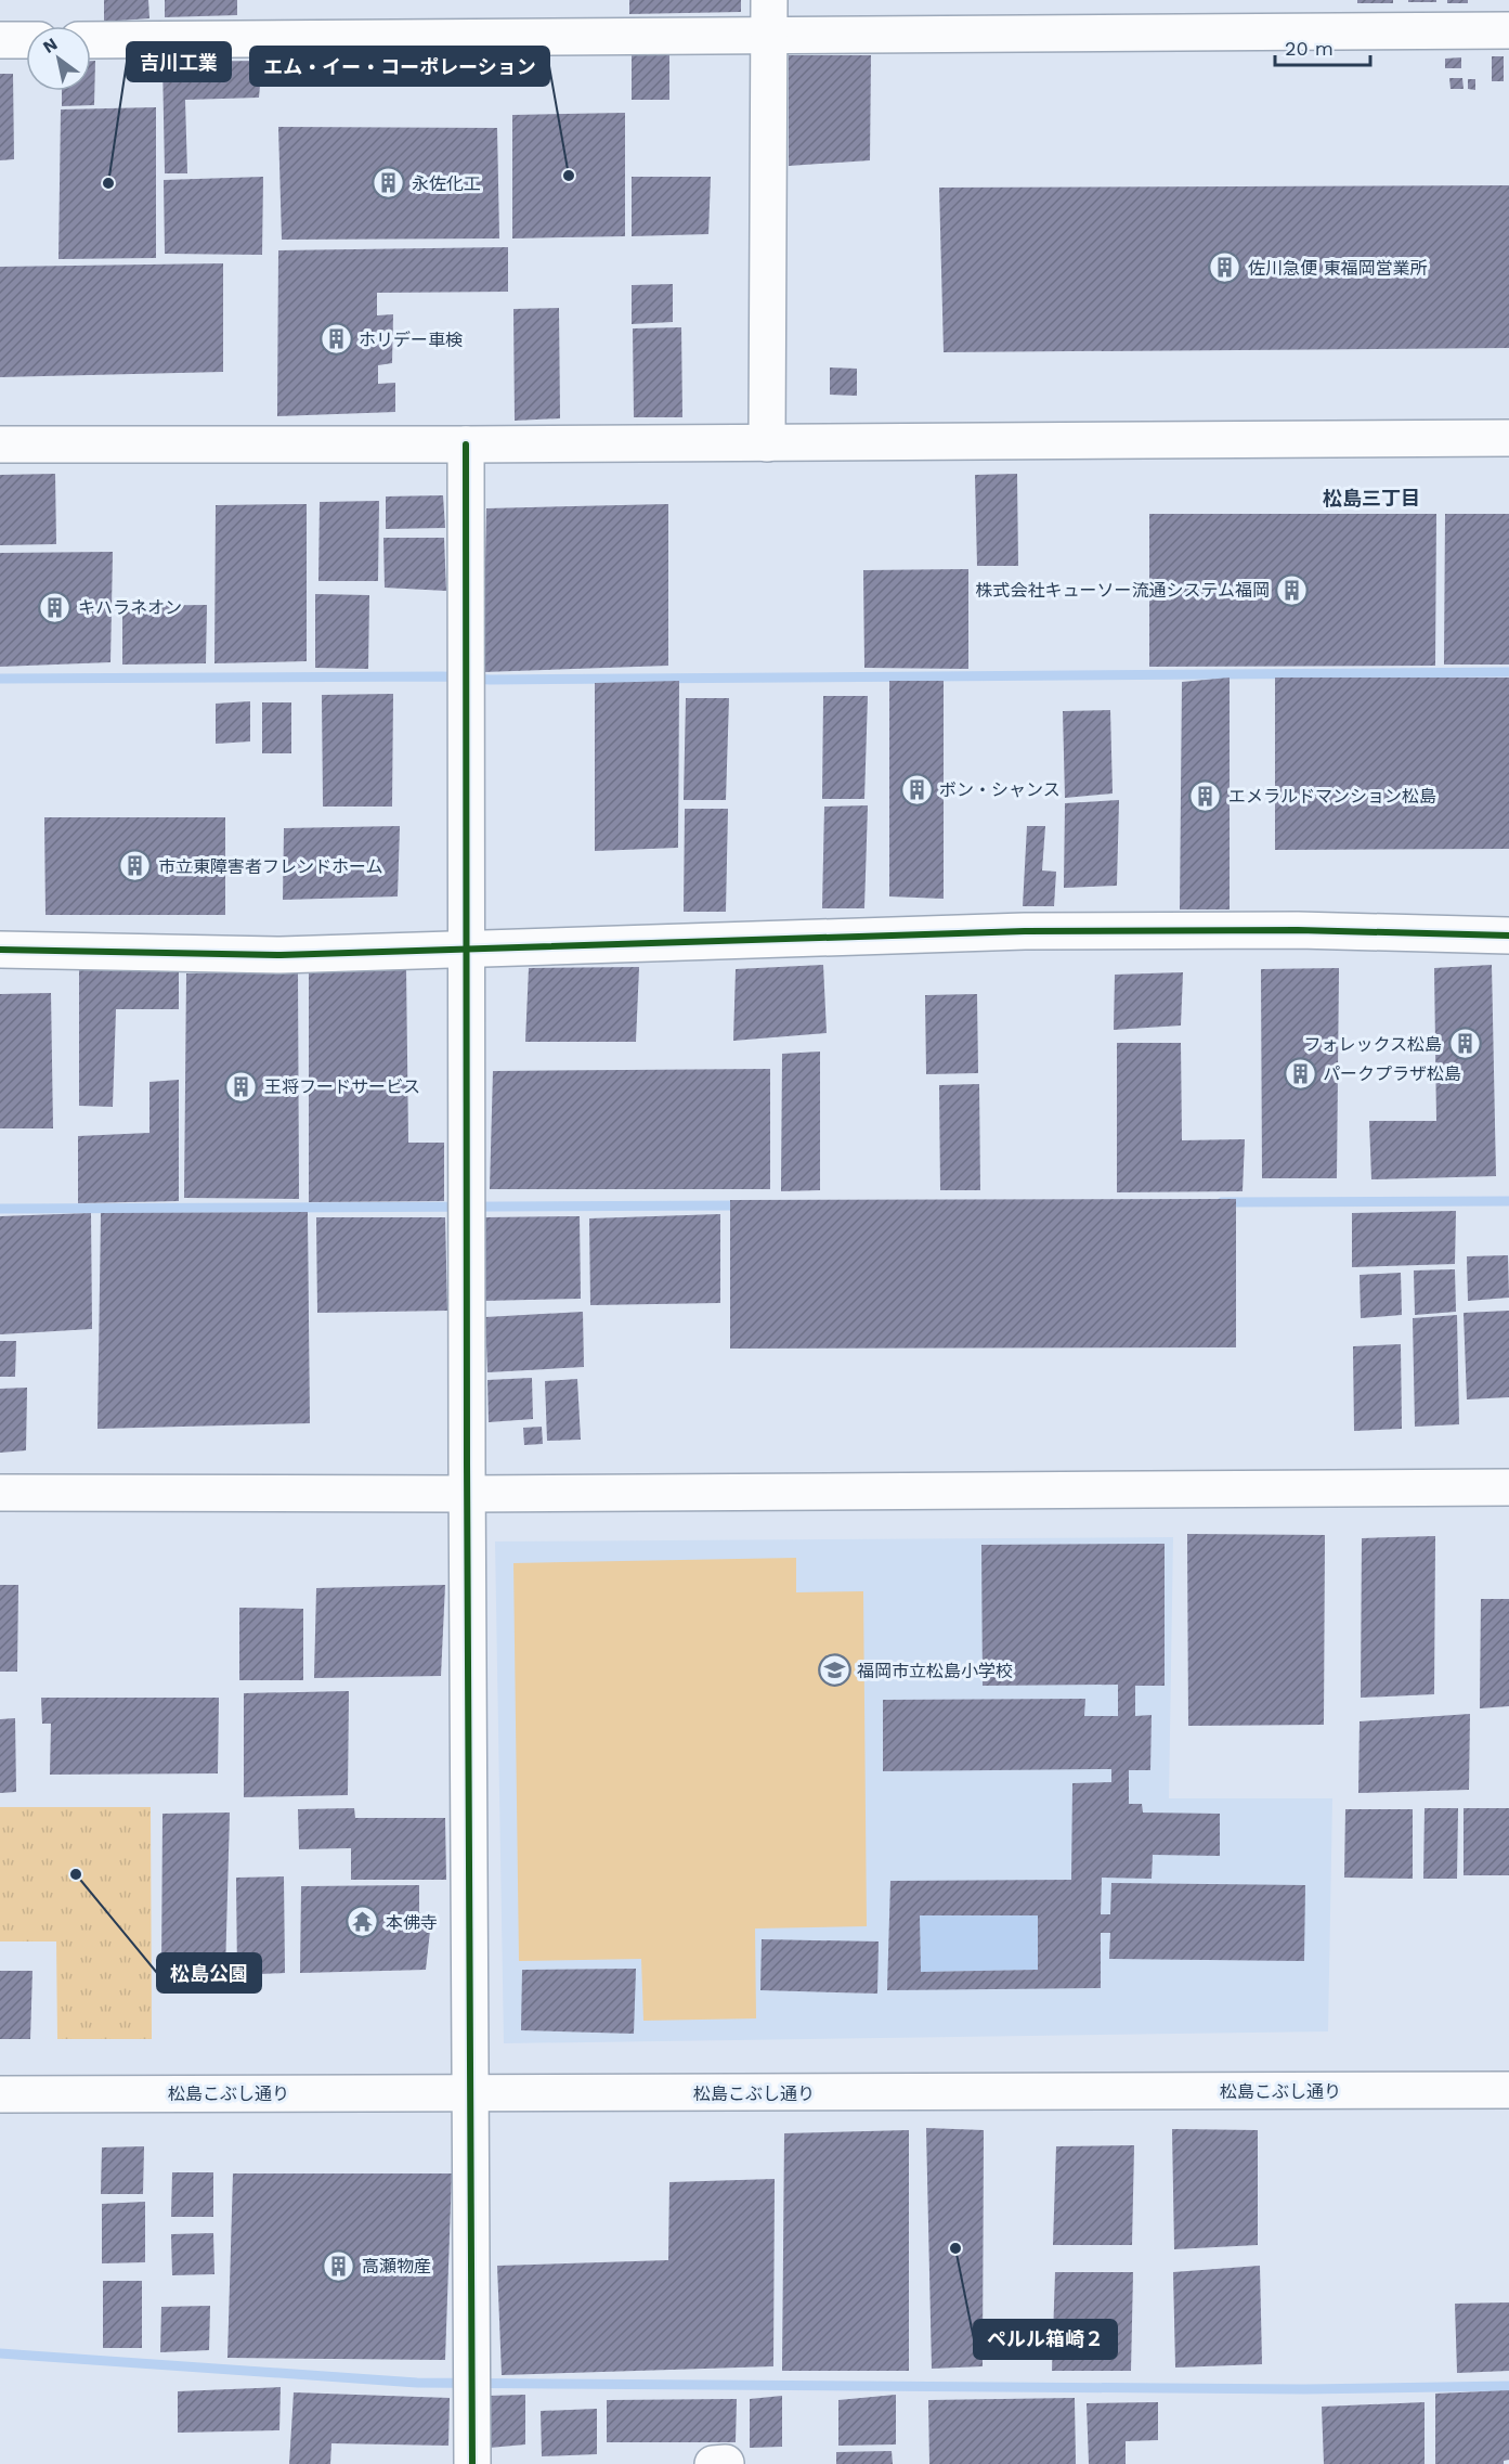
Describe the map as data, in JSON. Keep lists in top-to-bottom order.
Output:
{
  "streets": {
    "street": ["松島こぶし通り"]
  },
  "districts": ["松島三丁目"],
  "places": {
    "other": [
      "エム・イー・コーポレーション",
      "吉川工業",
      "松島公園",
      "ペルル箱崎２"
    ],
    "building": [
      "永佐化工",
      "佐川急便 東福岡営業所",
      "ホリデー車検",
      "株式会社キューソー流通システム福岡",
      "キハラネオン",
      "ボン・シャンス",
      "エメラルドマンション松島",
      "市立東障害者フレンドホーム",
      "フォレックス松島",
      "パークプラザ松島",
      "王将フードサービス",
      "高瀬物産"
    ],
    "school or university": ["福岡市立松島小学校"],
    "temple": ["本佛寺"]
  },
  "scale_bar": "20 m",
  "north": "top left"
}
